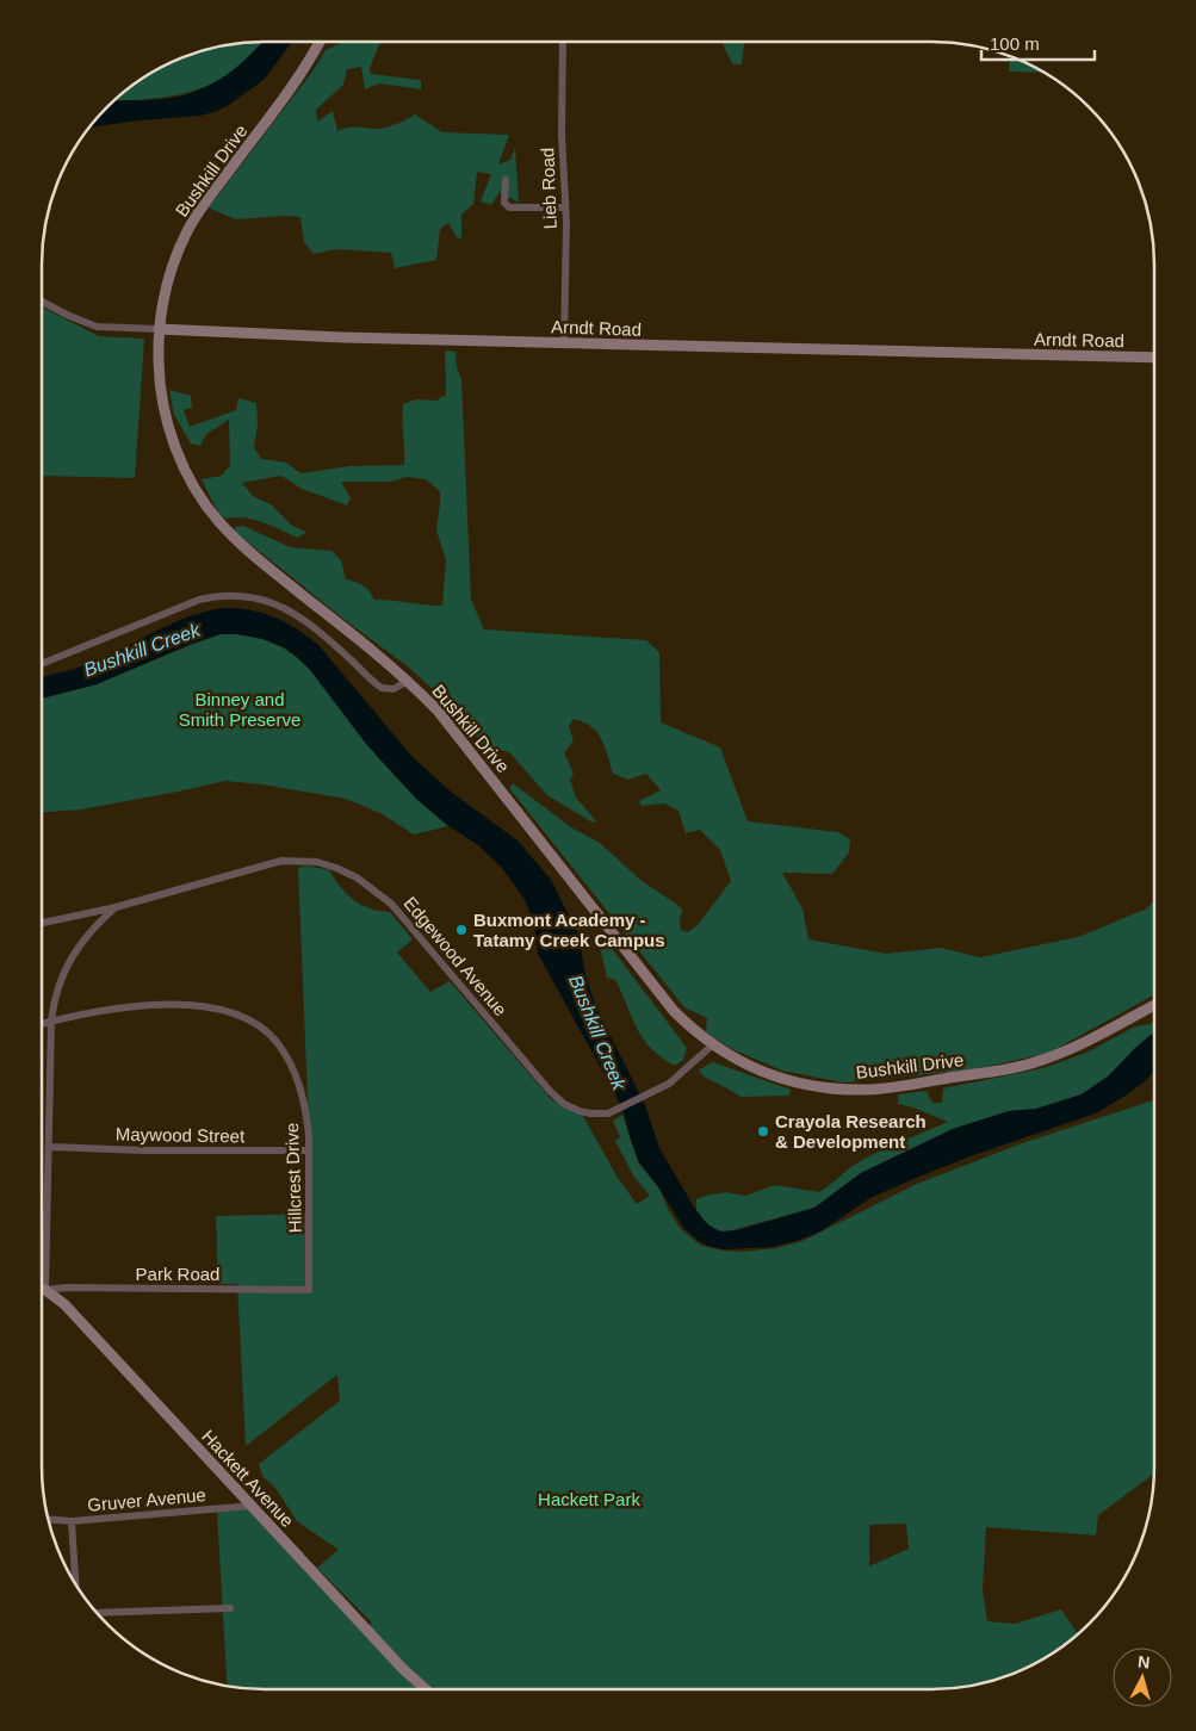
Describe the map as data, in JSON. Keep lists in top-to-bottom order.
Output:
{
  "streets": {
    "main road": ["Bushkill Drive", "Arndt Road", "Hackett Avenue"],
    "street": [
      "Lieb Road",
      "Edgewood Avenue",
      "Maywood Street",
      "Hillcrest Drive",
      "Park Road",
      "Gruver Avenue"
    ]
  },
  "crossings": [
    ["Bushkill Drive", "Arndt Road"],
    ["Bushkill Drive", "Edgewood Avenue"],
    ["Lieb Road", "Arndt Road"],
    ["Maywood Street", "Hillcrest Drive"],
    ["Hillcrest Drive", "Park Road"],
    ["Park Road", "Hackett Avenue"],
    ["Hackett Avenue", "Gruver Avenue"]
  ],
  "water": ["Bushkill Creek"],
  "parks": ["Binney and Smith Preserve", "Hackett Park"],
  "places": ["Buxmont Academy - Tatamy Creek Campus", "Crayola Research & Development"],
  "scale_bar": "100 m",
  "north": "top"
}
